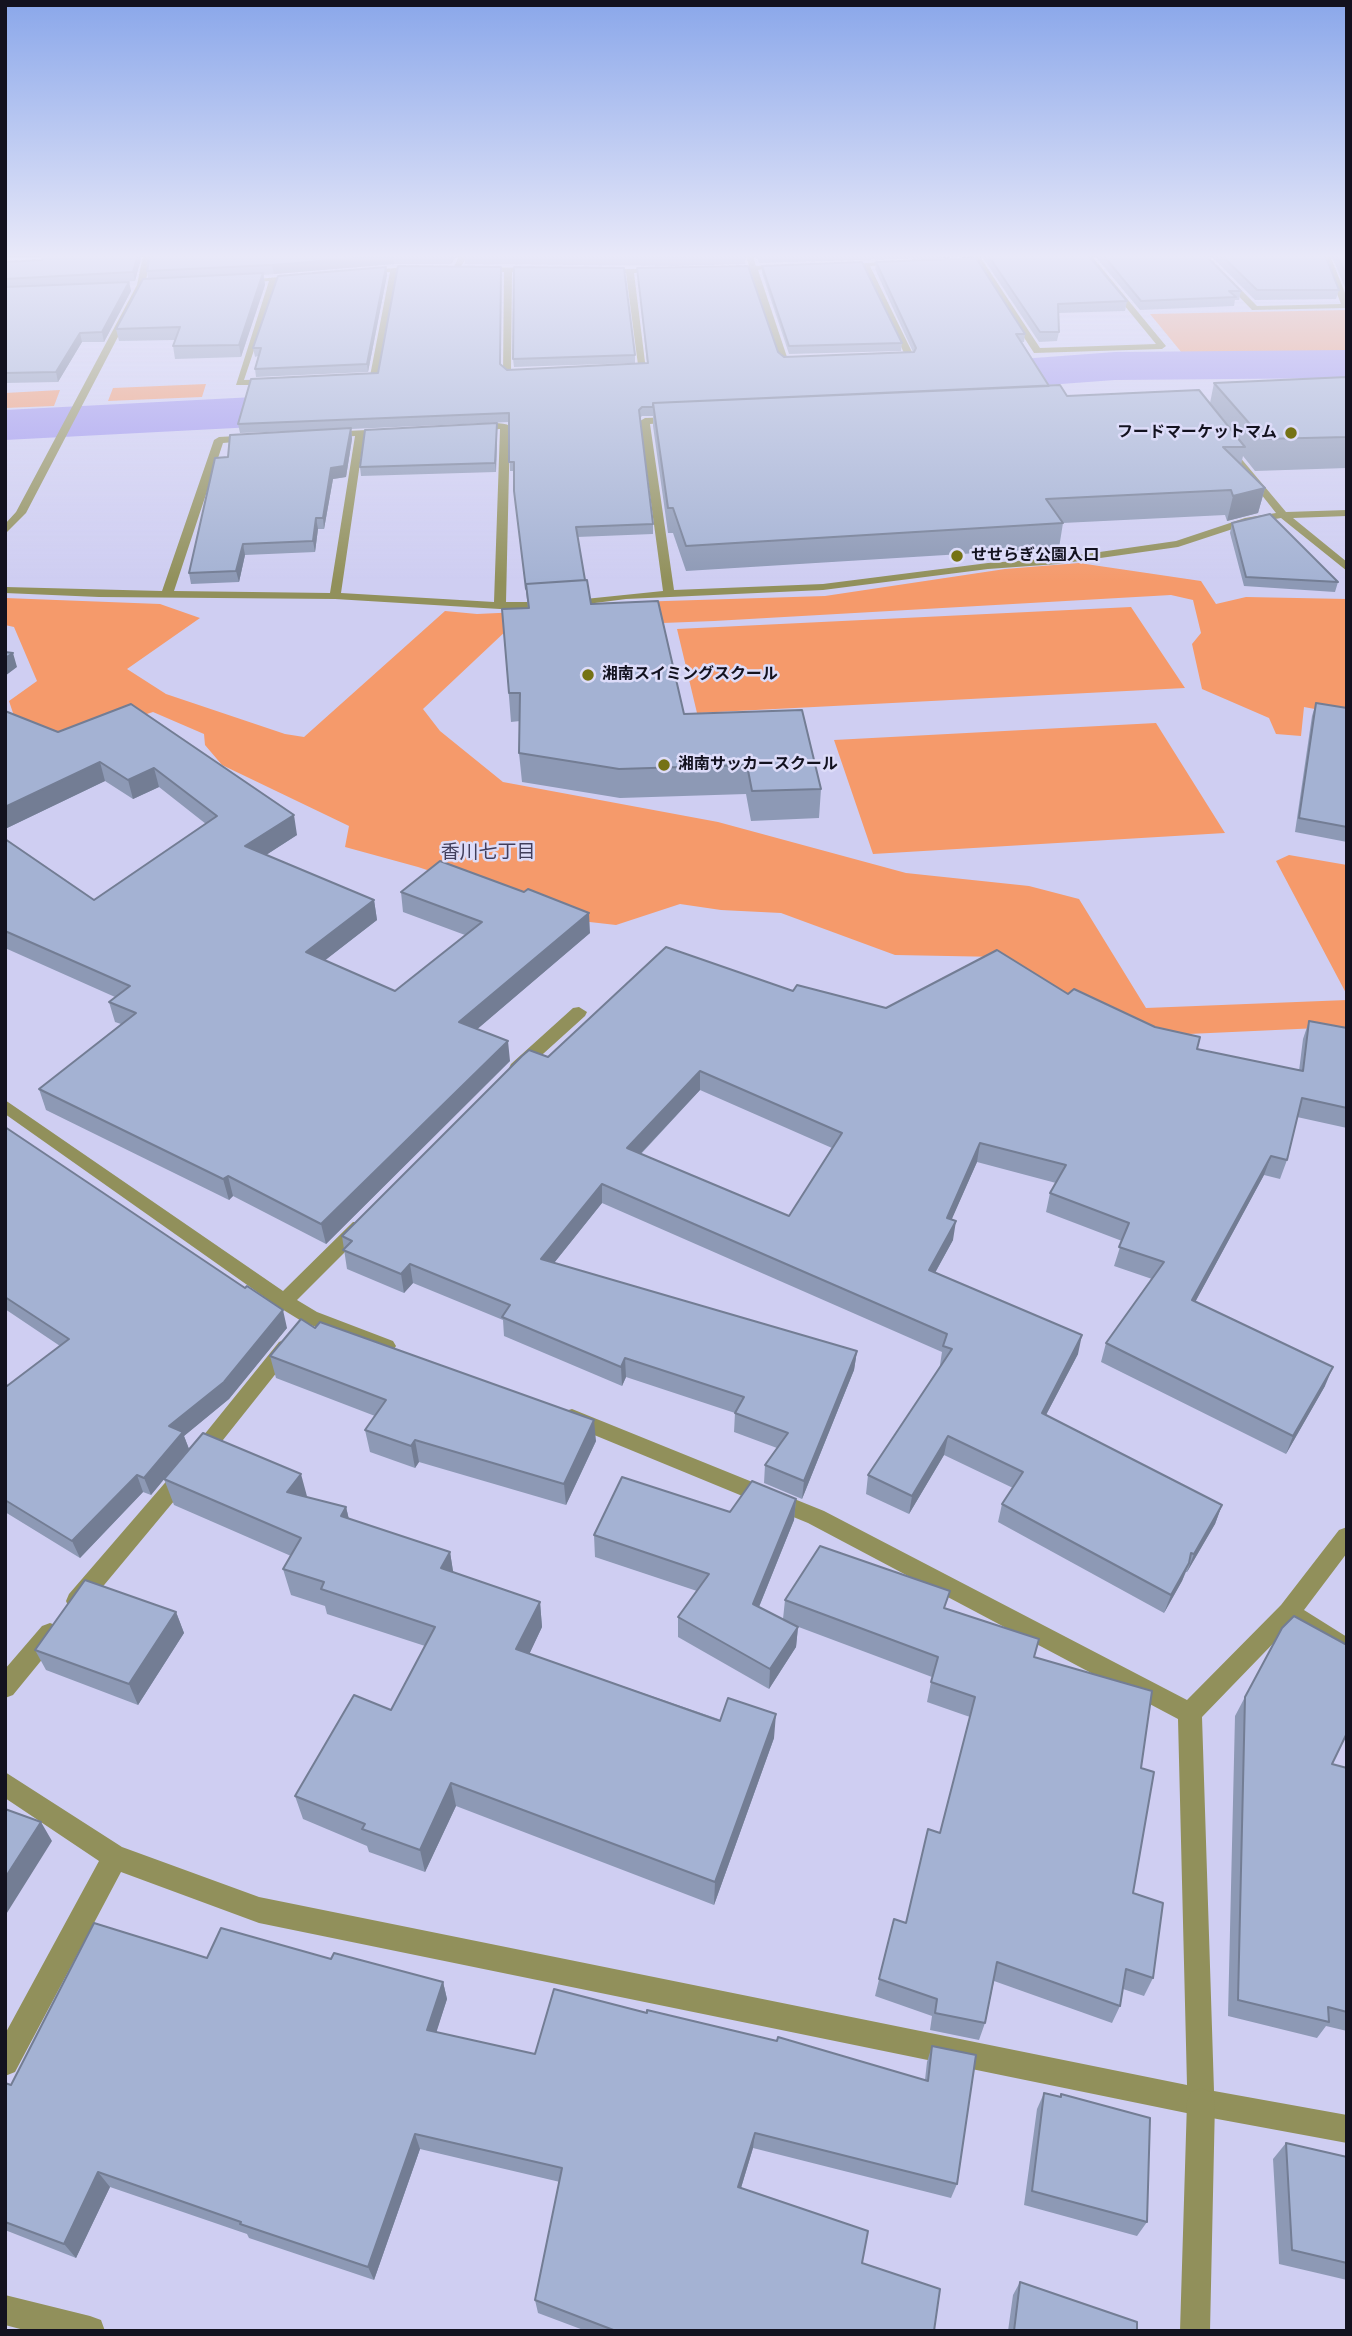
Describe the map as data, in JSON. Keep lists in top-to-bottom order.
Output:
{
  "districts": ["香川七丁目"],
  "places": [
    "フードマーケットマム",
    "せせらぎ公園入口",
    "湘南スイミングスクール",
    "湘南サッカースクール"
  ]
}
